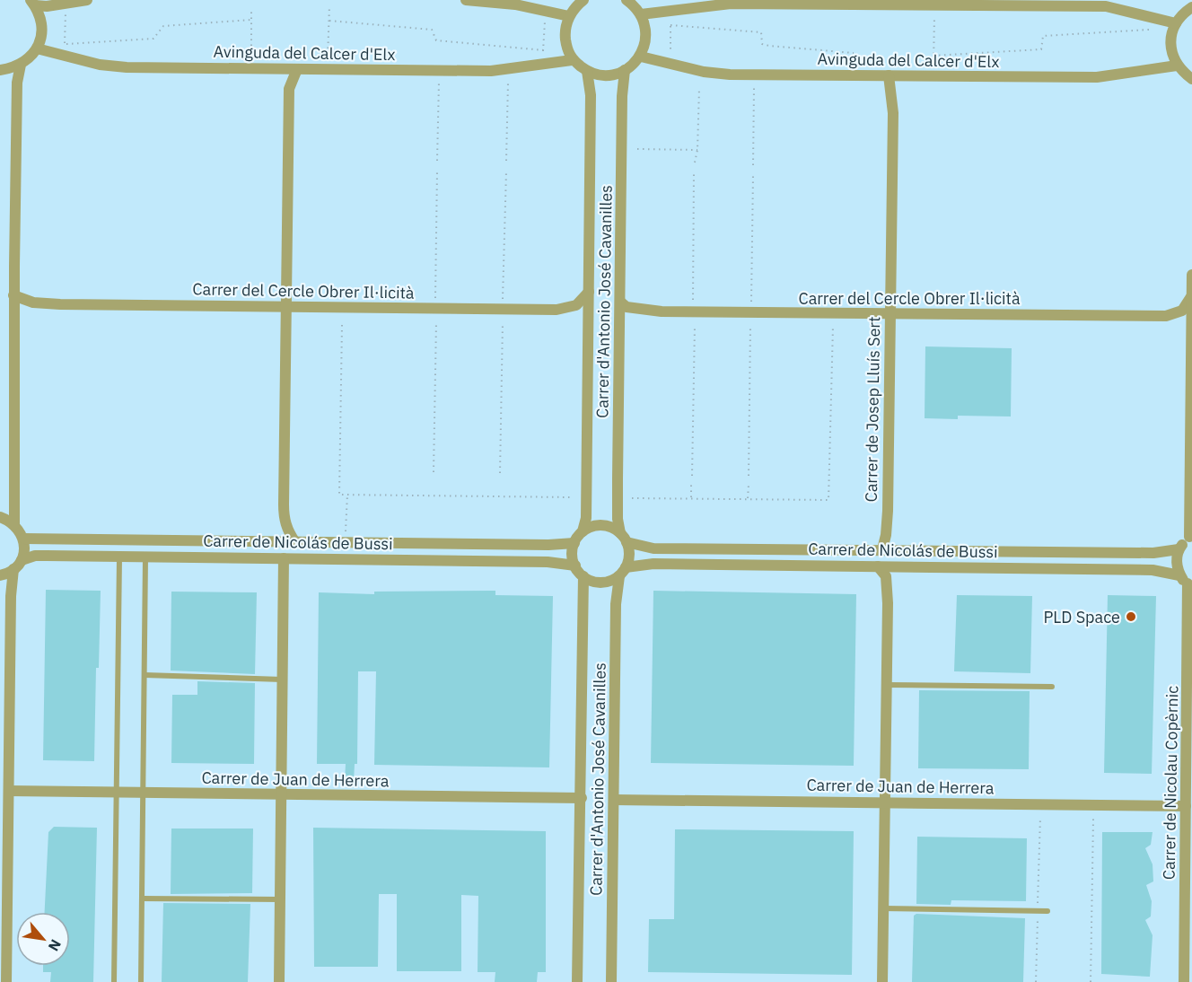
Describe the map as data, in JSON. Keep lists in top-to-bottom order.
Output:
{
  "streets": {
    "street": [
      "Avinguda del Calcer d'Elx",
      "Carrer del Cercle Obrer Il·licità",
      "Carrer d'Antonio José Cavanilles",
      "Carrer de Josep Lluís Sert",
      "Carrer de Nicolás de Bussi",
      "Carrer de Juan de Herrera",
      "Carrer de Nicolau Copèrnic"
    ]
  },
  "crossings": [
    ["Avinguda del Calcer d'Elx", "Carrer de Josep Lluís Sert"],
    ["Carrer del Cercle Obrer Il·licità", "Carrer d'Antonio José Cavanilles"],
    ["Carrer del Cercle Obrer Il·licità", "Carrer de Josep Lluís Sert"],
    ["Carrer d'Antonio José Cavanilles", "Carrer de Nicolás de Bussi"],
    ["Carrer d'Antonio José Cavanilles", "Carrer de Juan de Herrera"],
    ["Carrer de Josep Lluís Sert", "Carrer de Nicolás de Bussi"],
    ["Carrer de Juan de Herrera", "Carrer de Nicolau Copèrnic"]
  ],
  "places": ["PLD Space"],
  "north": "bottom right"
}
